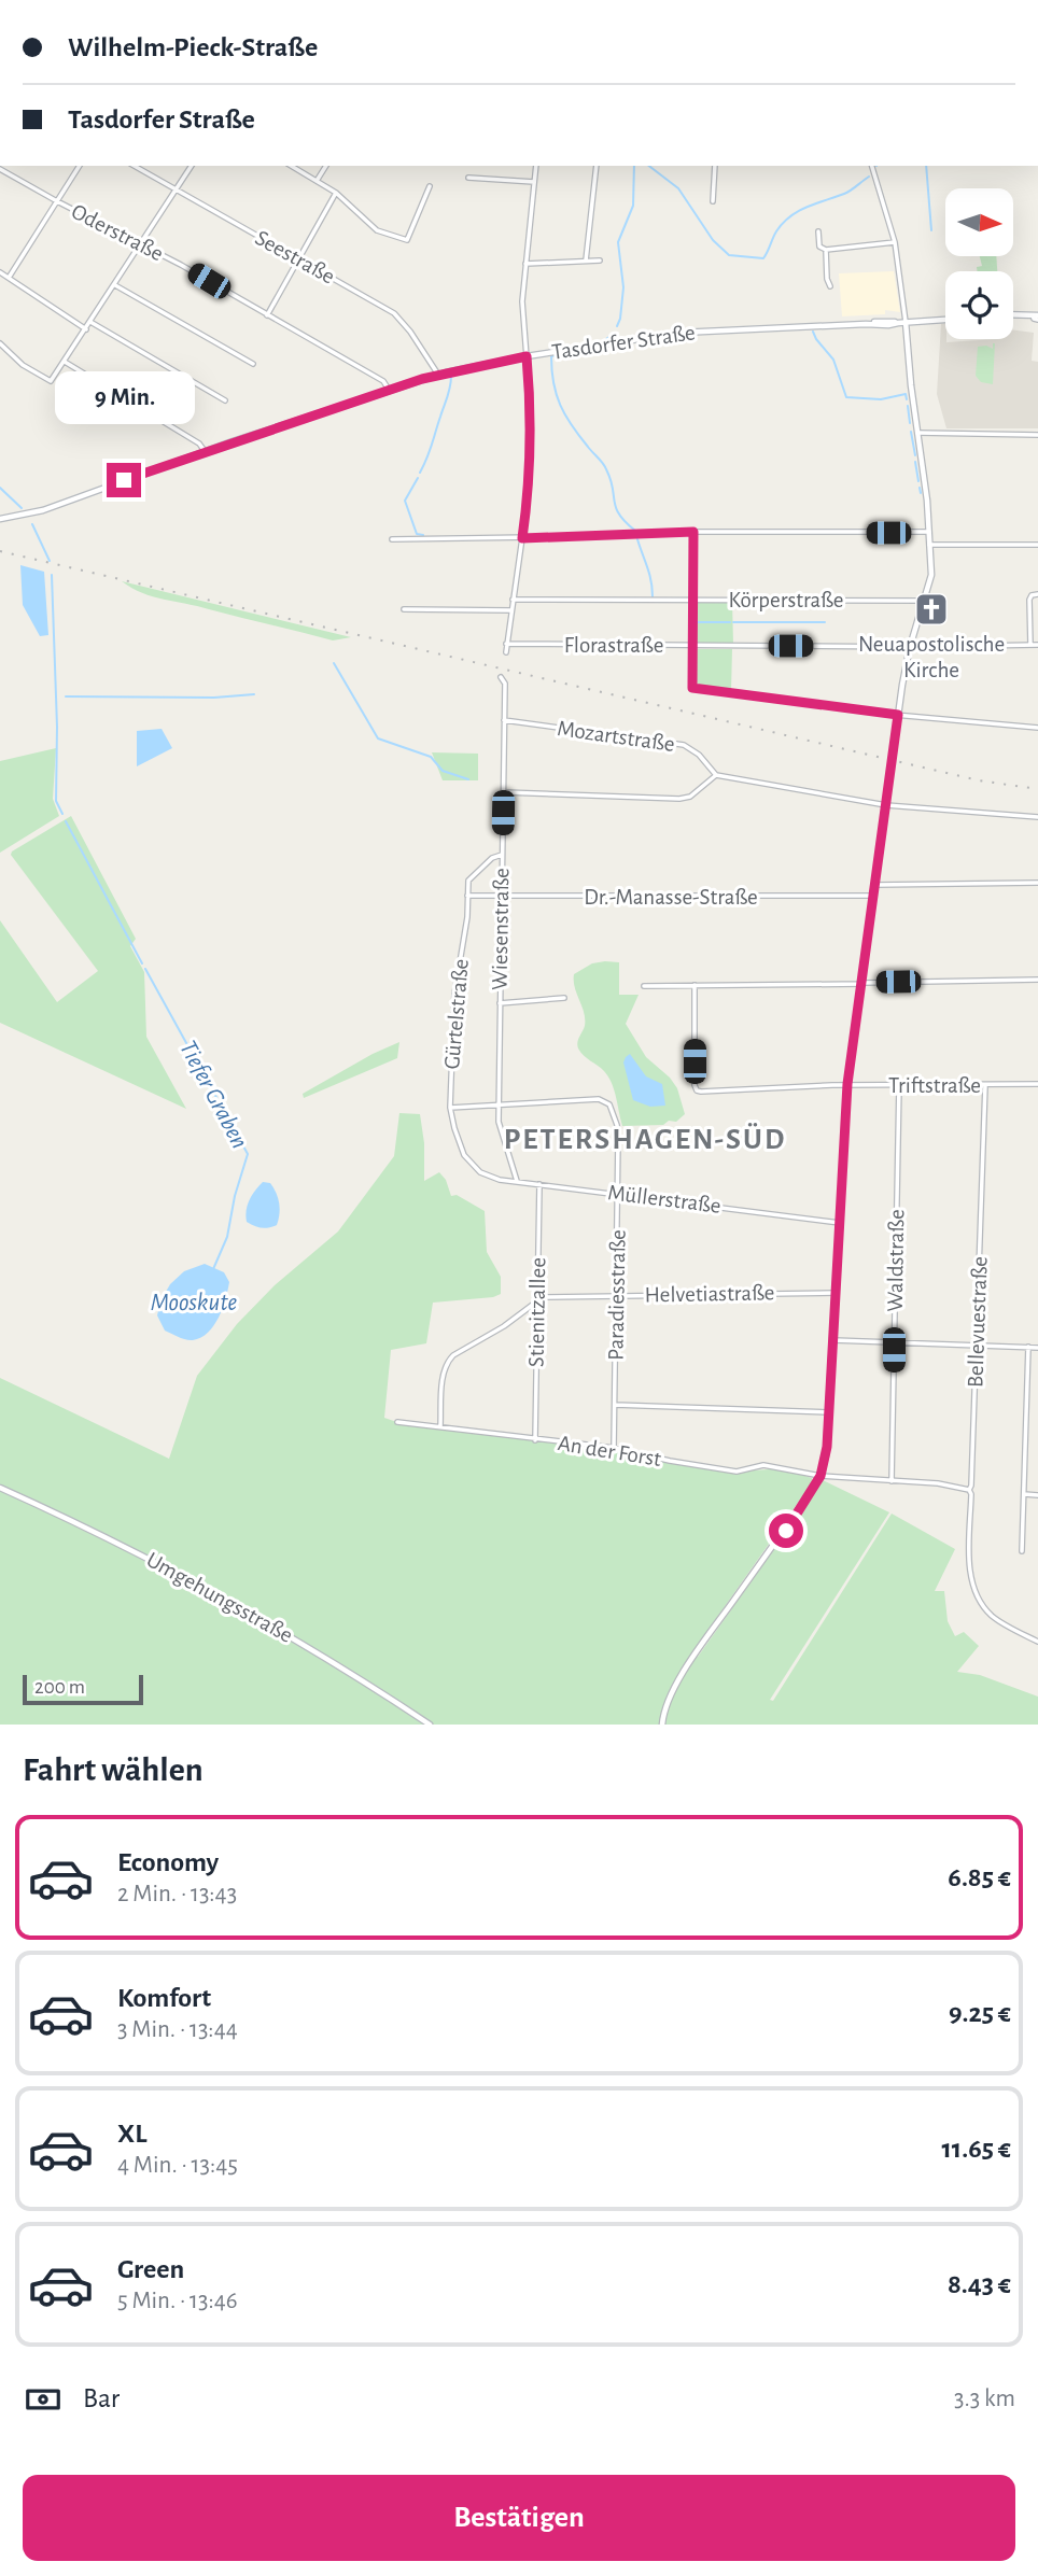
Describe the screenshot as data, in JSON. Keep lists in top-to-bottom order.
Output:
{
  "streets": {
    "main road": ["Tasdorfer Straße", "Umgehungsstraße"],
    "street": [
      "Oderstraße",
      "Seestraße",
      "Körperstraße",
      "Florastraße",
      "Mozartstraße",
      "Dr.-Manasse-Straße",
      "Wiesenstraße",
      "Gürtelstraße",
      "Triftstraße",
      "Müllerstraße",
      "Waldstraße",
      "Helvetiastraße",
      "Paradiesstraße",
      "Stienitzallee",
      "Bellevuestraße",
      "An der Forst"
    ]
  },
  "crossings": [
    ["Oderstraße", "Tasdorfer Straße"],
    ["Seestraße", "Tasdorfer Straße"],
    ["Mozartstraße", "Wiesenstraße"],
    ["Dr.-Manasse-Straße", "Wiesenstraße"],
    ["Dr.-Manasse-Straße", "Gürtelstraße"],
    ["Wiesenstraße", "Gürtelstraße"],
    ["Wiesenstraße", "Müllerstraße"],
    ["Wiesenstraße", "Paradiesstraße"],
    ["Gürtelstraße", "Müllerstraße"],
    ["Triftstraße", "Waldstraße"],
    ["Triftstraße", "Bellevuestraße"],
    ["Müllerstraße", "Paradiesstraße"],
    ["Müllerstraße", "Stienitzallee"],
    ["Waldstraße", "An der Forst"],
    ["Helvetiastraße", "Paradiesstraße"],
    ["Helvetiastraße", "Stienitzallee"],
    ["Paradiesstraße", "An der Forst"],
    ["Stienitzallee", "An der Forst"],
    ["Bellevuestraße", "An der Forst"]
  ],
  "districts": ["PETERSHAGEN-SÜD"],
  "water": ["Tiefer Graben", "Mooskute"],
  "places": {
    "church": ["Neuapostolische Kirche"]
  },
  "scale_bar": "200 m",
  "north": "right",
  "page": {
    "banner": ["Wilhelm-Pieck-Straße", "Tasdorfer Straße"],
    "bubble": "9 Min.",
    "scale": "200 m",
    "heading": "Fahrt wählen",
    "list": [
      {
        "name": "Economy",
        "note": "2 Min. · 13:43",
        "value": "6.85 €"
      },
      {
        "name": "Komfort",
        "note": "3 Min. · 13:44",
        "value": "9.25 €"
      },
      {
        "name": "XL",
        "note": "4 Min. · 13:45",
        "value": "11.65 €"
      },
      {
        "name": "Green",
        "note": "5 Min. · 13:46",
        "value": "8.43 €"
      }
    ],
    "pay": ["Bar", "3.3 km"],
    "buttons": "Bestätigen"
  }
}
